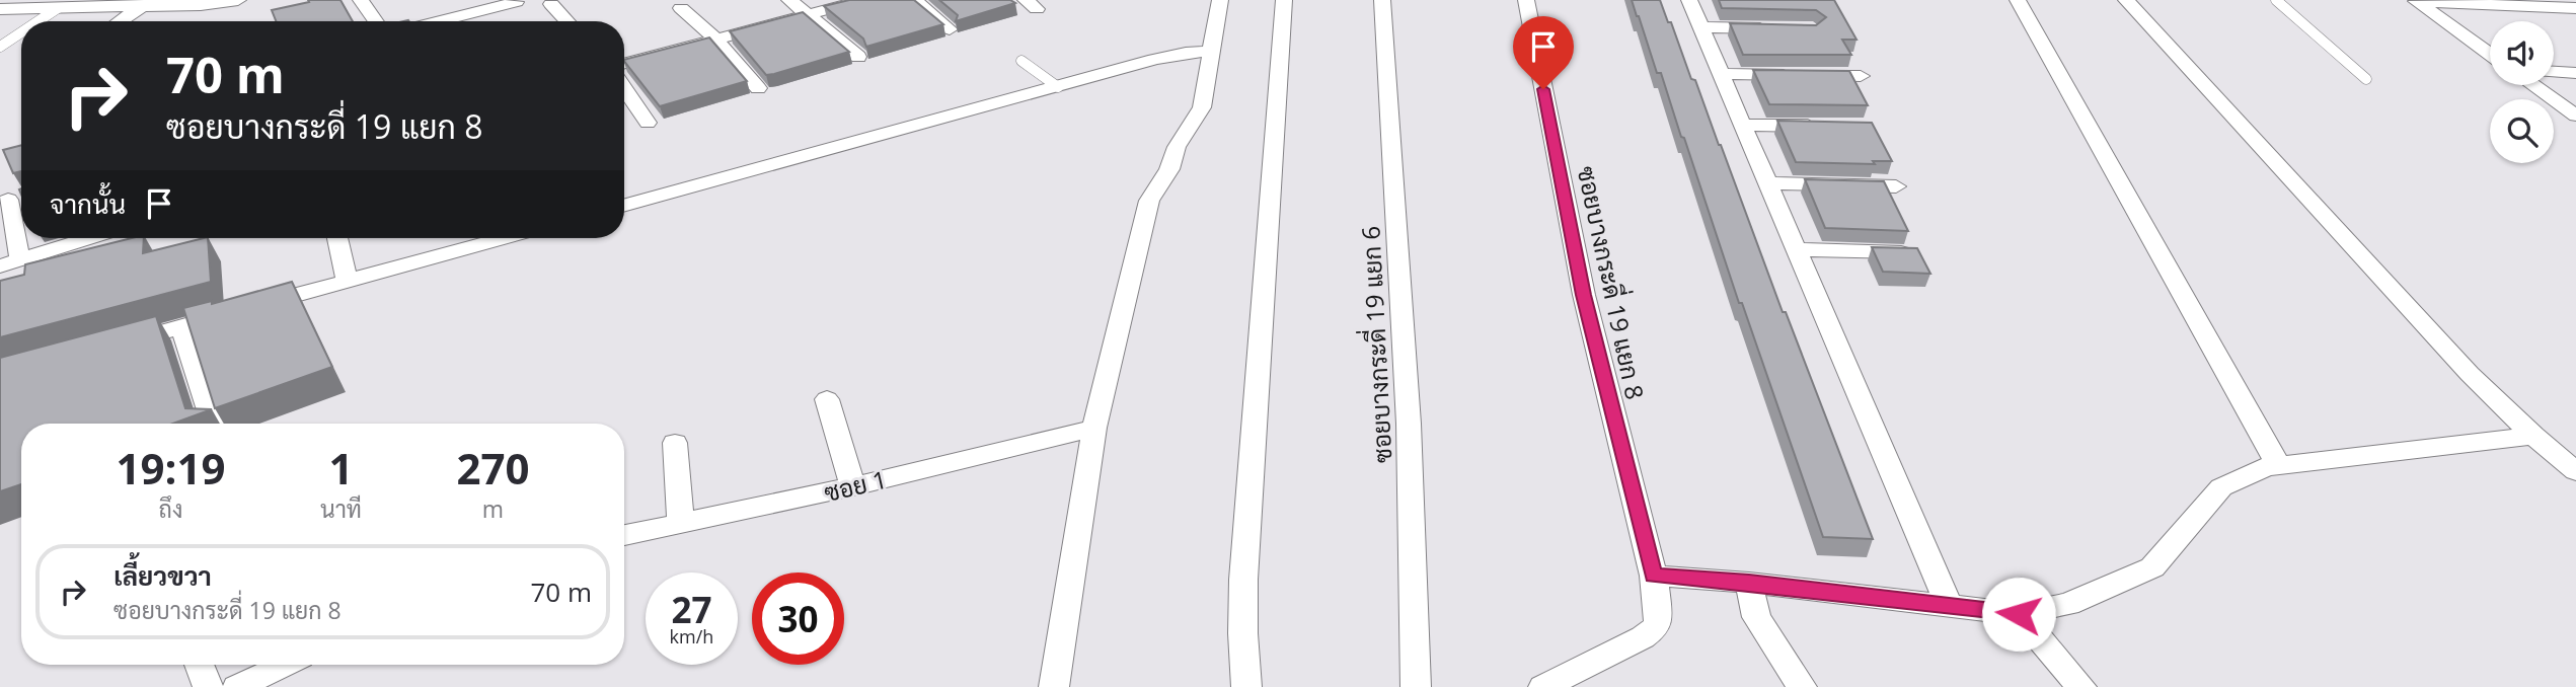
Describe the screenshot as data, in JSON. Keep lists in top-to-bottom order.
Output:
{
  "streets": {
    "street": ["ซอยบางกระดี่ 19 แยก 8", "ซอยบางกระดี่ 19 แยก 6", "ซอย 1"]
  },
  "page": {
    "turn": ["70 m", "ซอยบางกระดี่ 19 แยก 8"],
    "then": "จากนั้น",
    "eta": [
      "19:19",
      "ถึง",
      "1",
      "นาที",
      "270",
      "m"
    ],
    "list": [
      {
        "name": "เลี้ยวขวา",
        "note": "ซอยบางกระดี่ 19 แยก 8",
        "value": "70 m"
      }
    ],
    "speed": "27 km/h",
    "limit": "30"
  }
}
